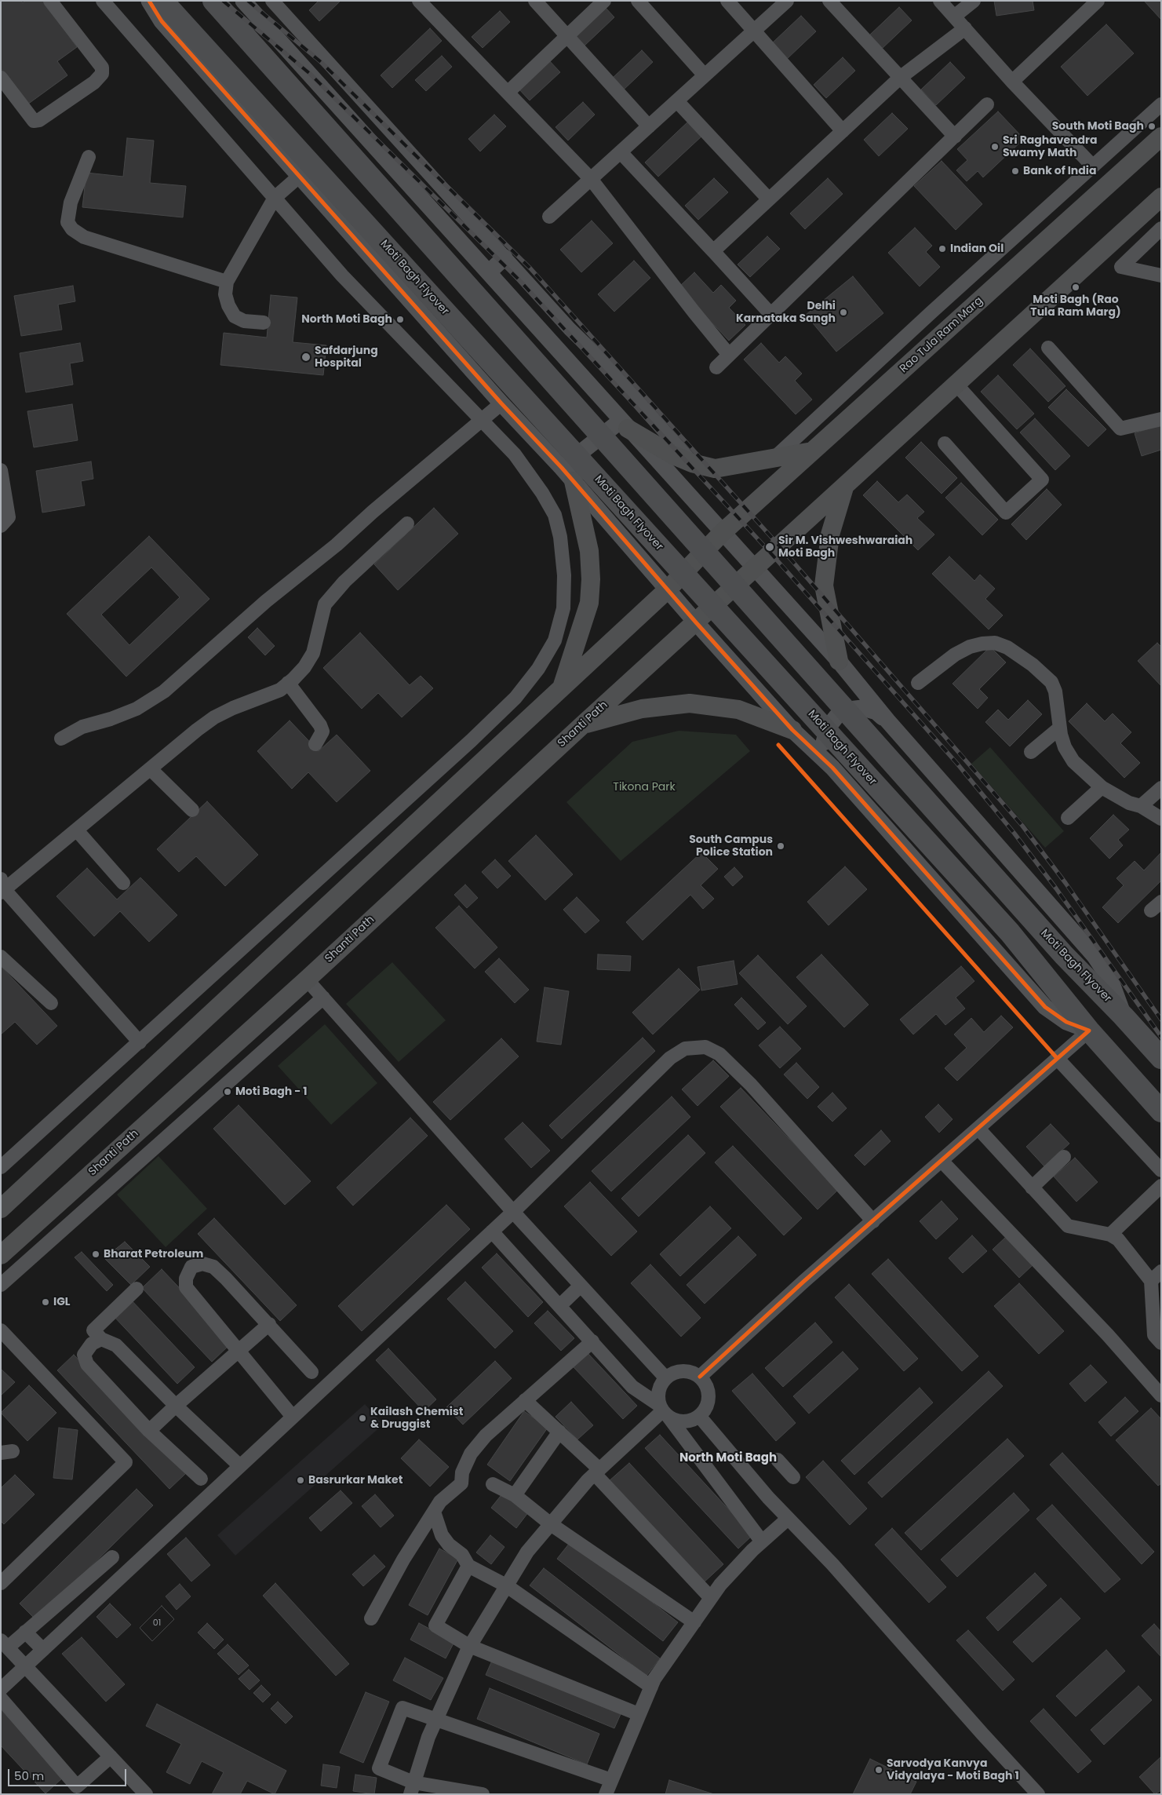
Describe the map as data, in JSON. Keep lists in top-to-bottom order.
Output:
{
  "streets": {
    "main road": ["Moti Bagh Flyover", "Rao Tula Ram Marg", "Shanti Path"]
  },
  "districts": ["North Moti Bagh"],
  "parks": ["Tikona Park"],
  "places": [
    "South Moti Bagh",
    "Sri Raghavendra Swamy Math",
    "Bank of India",
    "Indian Oil",
    "Moti Bagh (Rao Tula Ram Marg)",
    "Delhi Karnataka Sangh",
    "North Moti Bagh",
    "Safdarjung Hospital",
    "Sir M. Vishweshwaraiah Moti Bagh",
    "South Campus Police Station",
    "Moti Bagh - 1",
    "Bharat Petroleum",
    "IGL",
    "Kailash Chemist & Druggist",
    "Basrurkar Maket",
    "Sarvodya Kanvya Vidyalaya - Moti Bagh 1"
  ],
  "house_numbers": ["01"],
  "scale_bar": "50 m"
}
